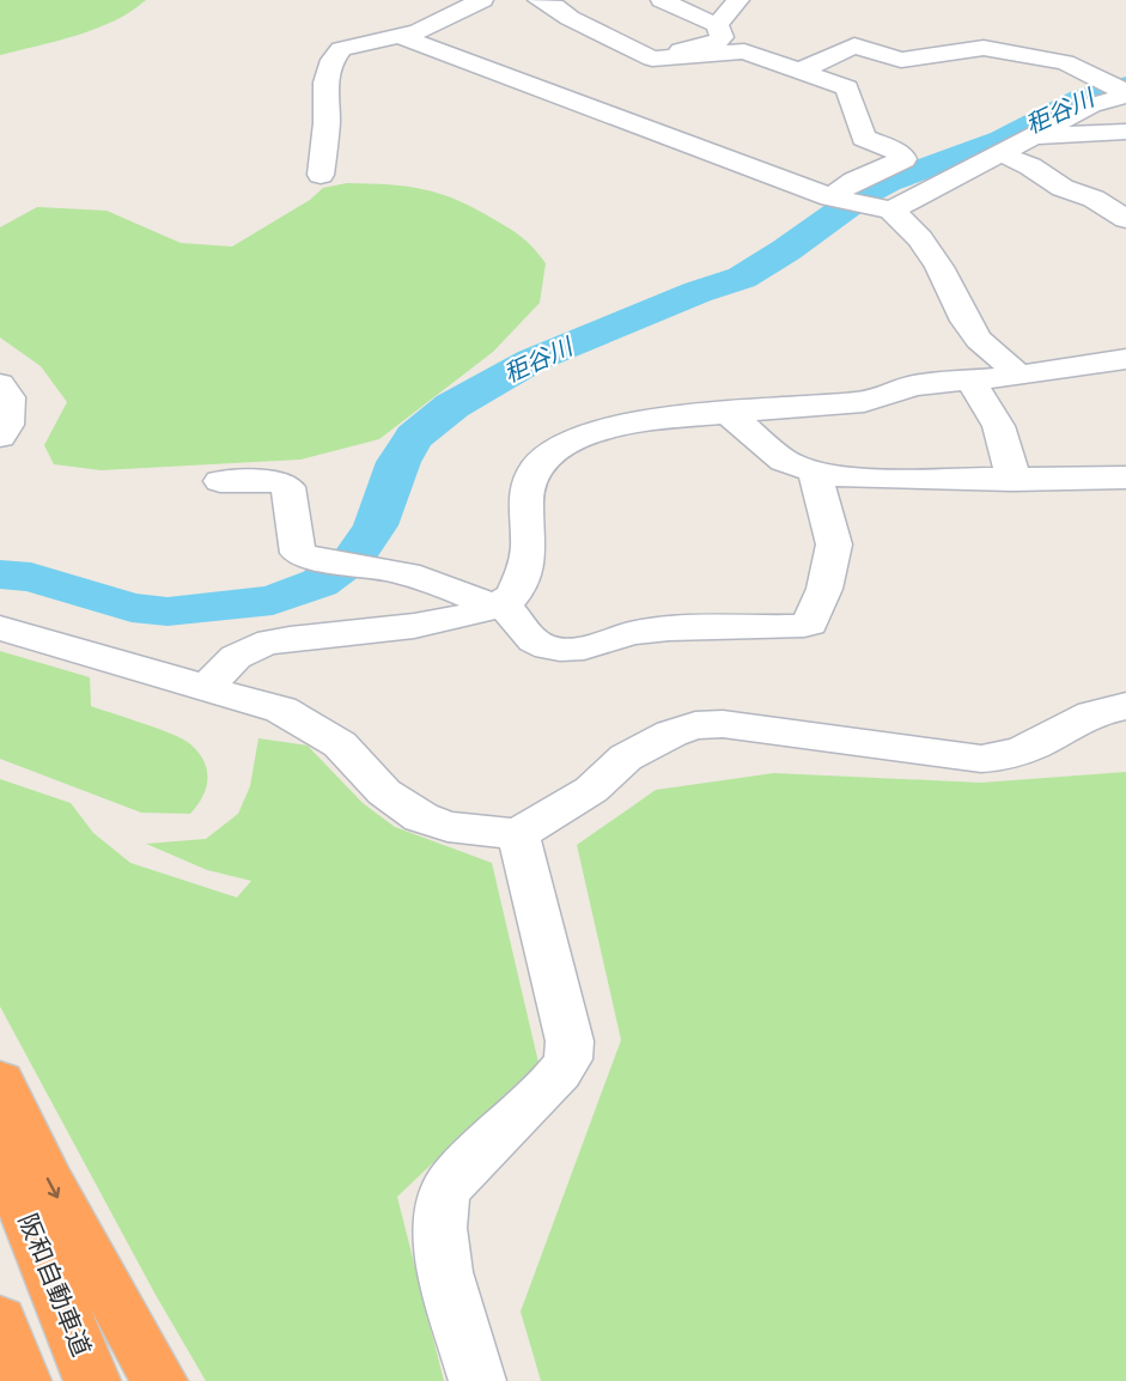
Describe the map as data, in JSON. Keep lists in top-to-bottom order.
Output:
{
  "streets": {
    "highway": ["阪和自動車道"]
  },
  "water": ["秬谷川"]
}
